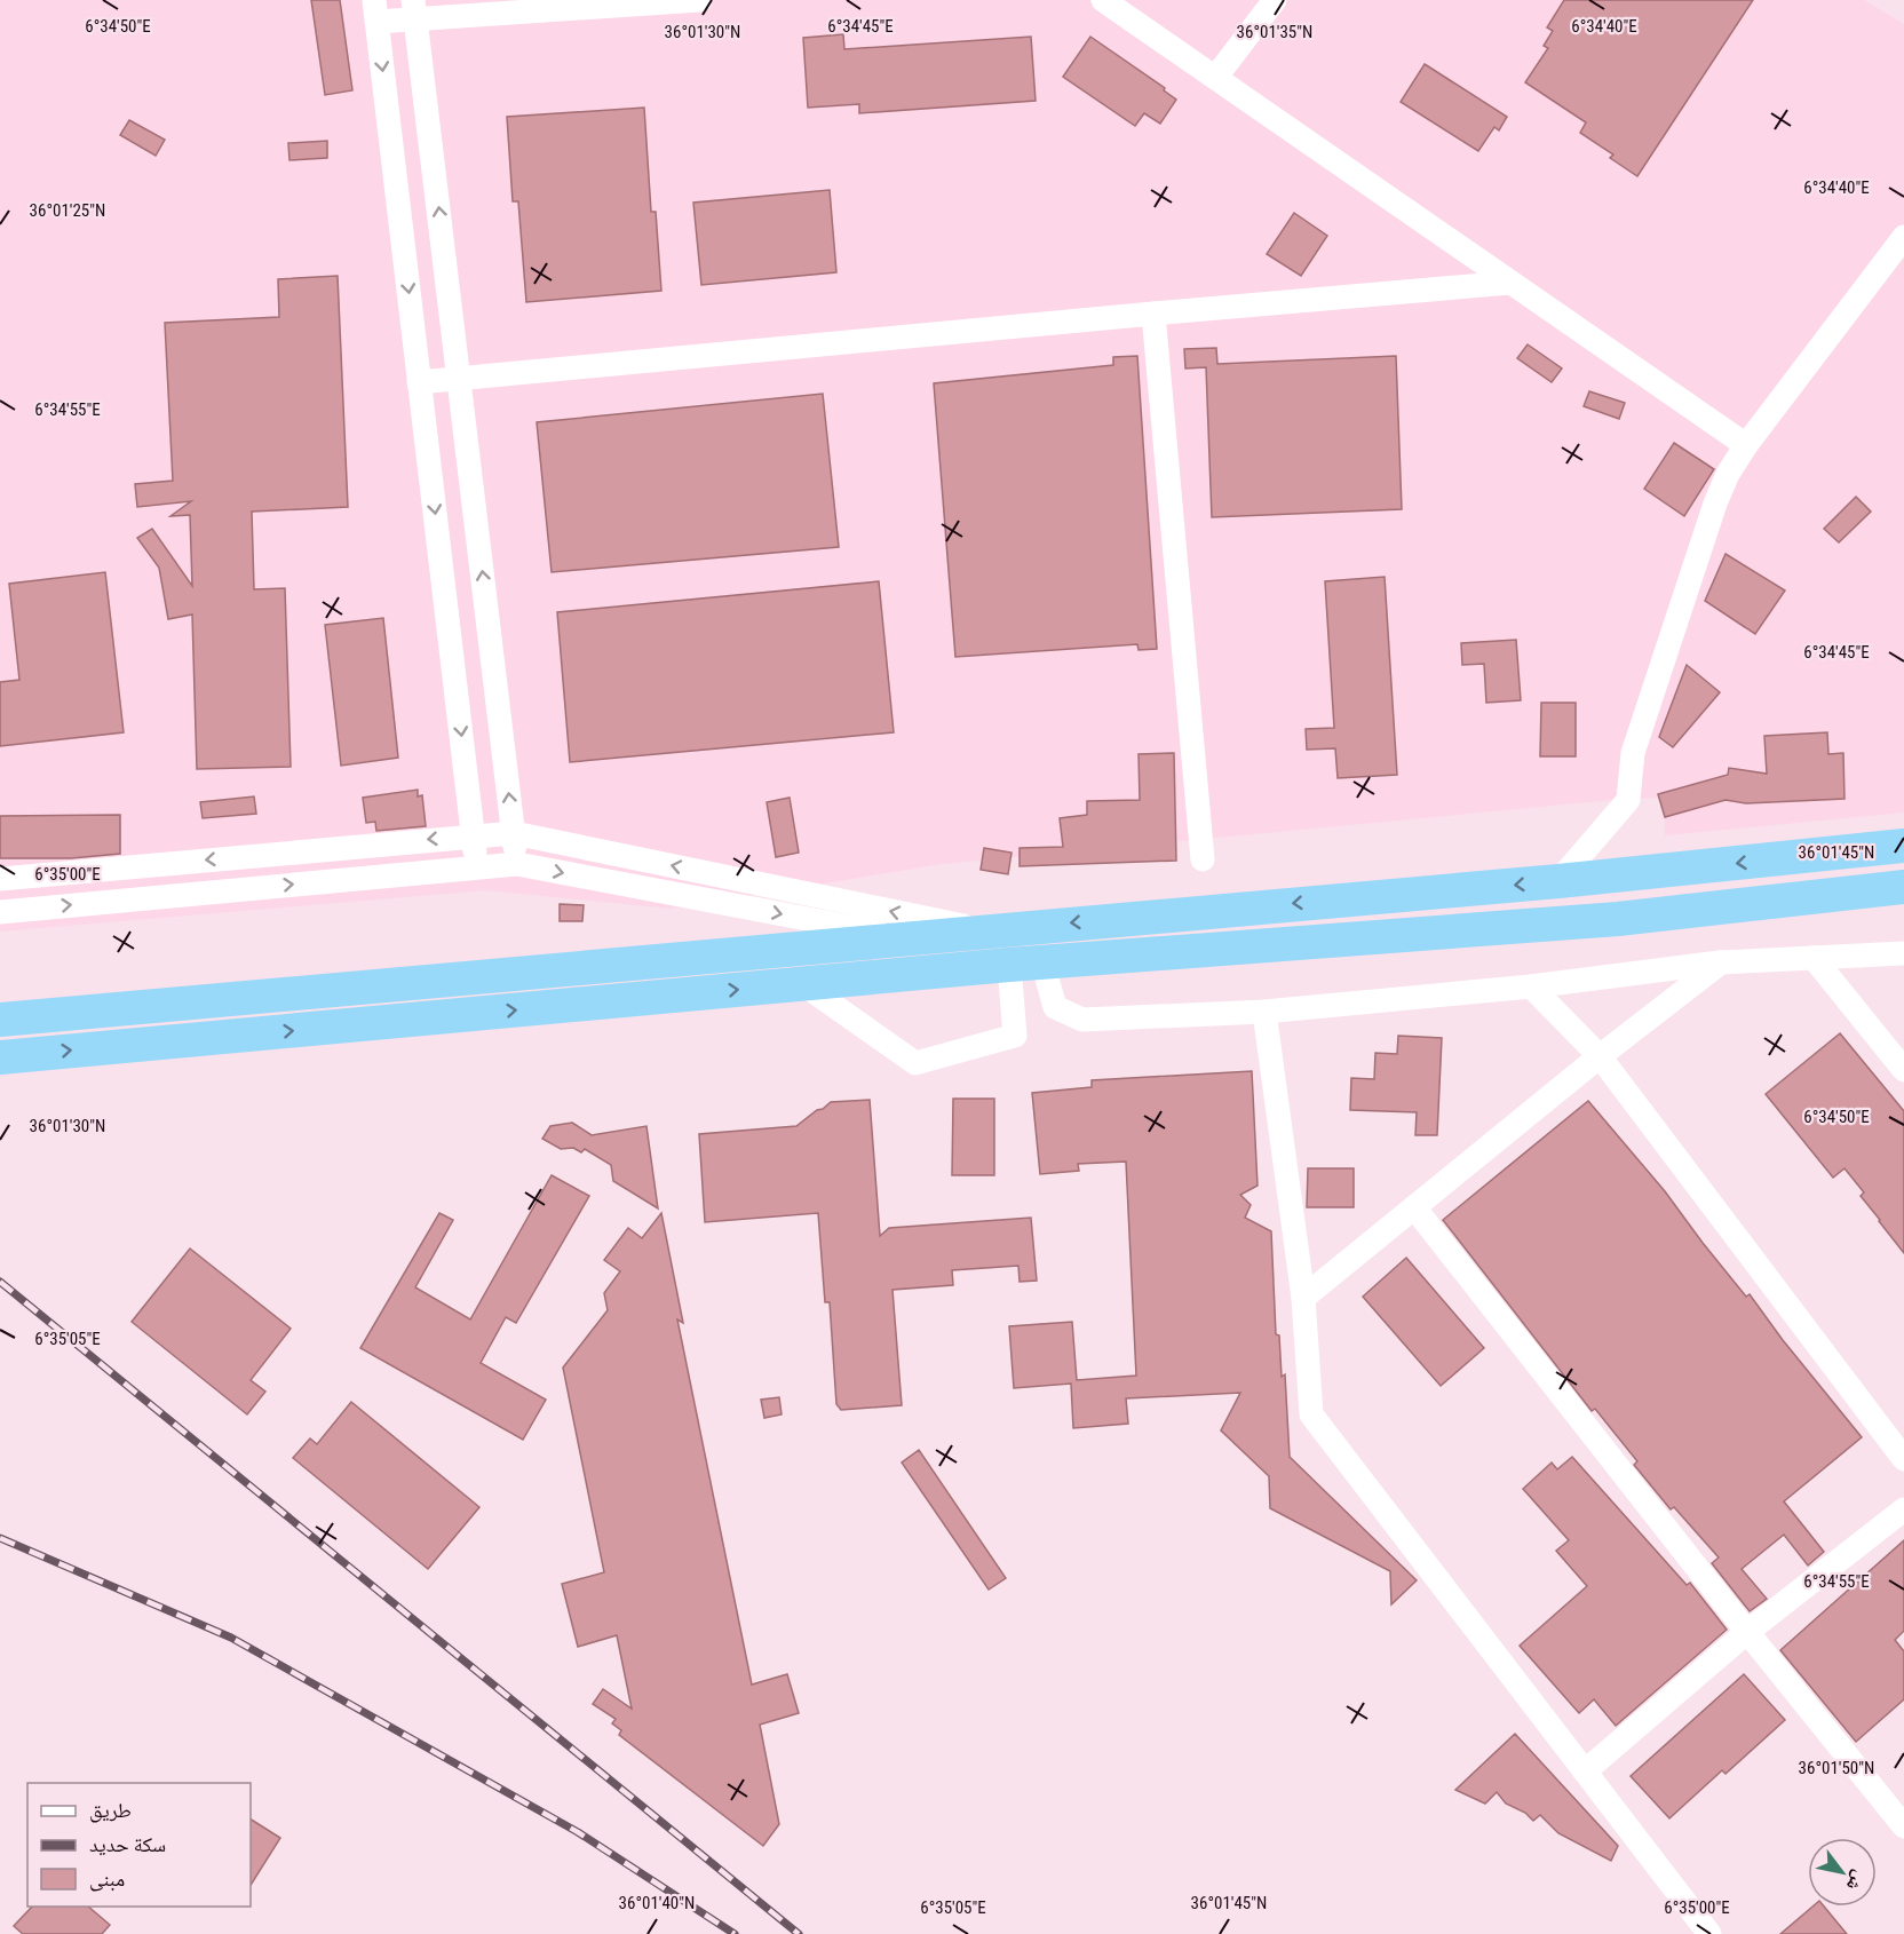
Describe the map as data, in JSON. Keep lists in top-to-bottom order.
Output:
{
  "legend": ["طريق", "سكة حديد", "مبنى"],
  "north": "bottom right",
  "coordinates": [
    "6°34'50\"E",
    "6°34'45\"E",
    "6°34'40\"E",
    "36°01'30\"N",
    "36°01'35\"N",
    "36°01'25\"N",
    "6°34'55\"E",
    "36°01'45\"N",
    "6°35'00\"E",
    "6°35'05\"E",
    "36°01'50\"N",
    "36°01'40\"N"
  ]
}
